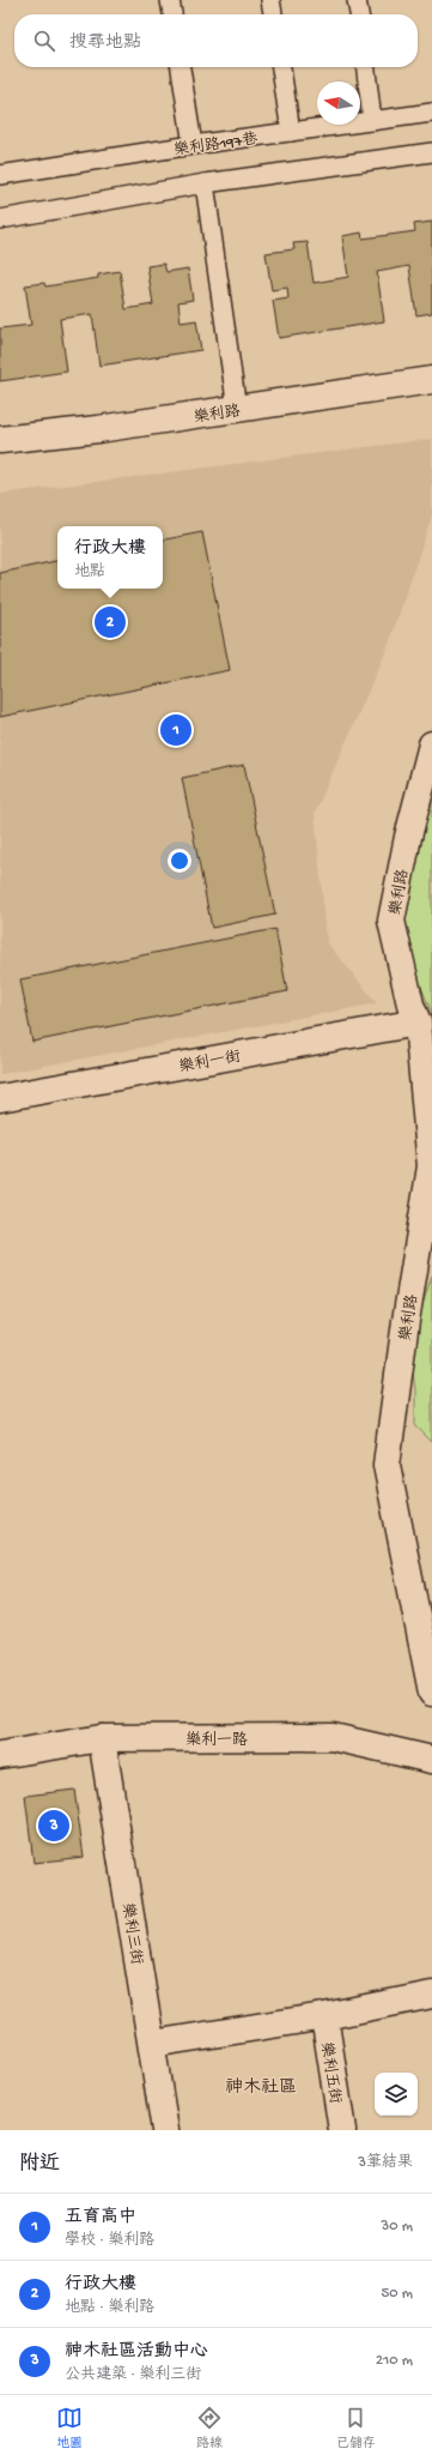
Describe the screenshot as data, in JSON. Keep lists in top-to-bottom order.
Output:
{
  "streets": {
    "street": [
      "樂利路",
      "樂利一街",
      "樂利一路",
      "樂利三街",
      "樂利五街"
    ],
    "lane": ["樂利路197巷"]
  },
  "crossings": [
    ["樂利路", "樂利一街"],
    ["樂利一路", "樂利三街"]
  ],
  "districts": ["神木社區"],
  "north": "left",
  "page": {
    "search": "搜尋地點",
    "popup": ["行政大樓", "地點"],
    "pins": ["2", "1", "3"],
    "heading": ["附近", "3筆結果"],
    "list": [
      {
        "mark": "1",
        "name": "五育高中",
        "note": "學校 · 樂利路",
        "value": "30 m"
      },
      {
        "mark": "2",
        "name": "行政大樓",
        "note": "地點 · 樂利路",
        "value": "50 m"
      },
      {
        "mark": "3",
        "name": "神木社區活動中心",
        "note": "公共建築 · 樂利三街",
        "value": "210 m"
      }
    ],
    "nav": ["地圖", "路線", "已儲存"]
  }
}
